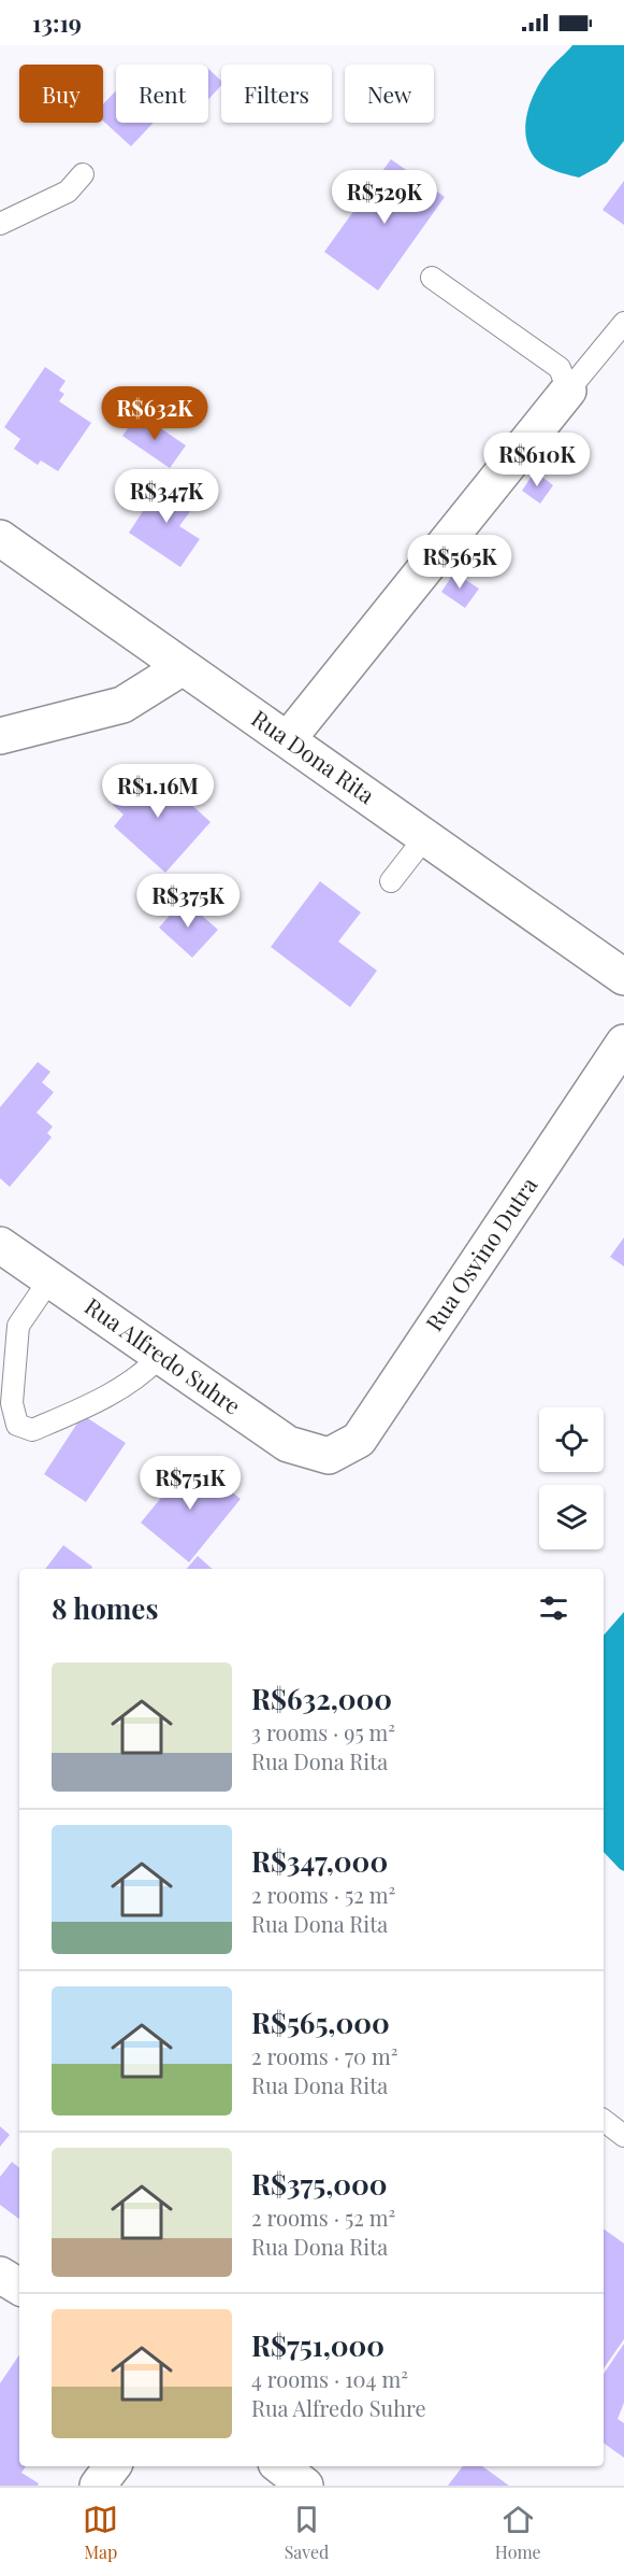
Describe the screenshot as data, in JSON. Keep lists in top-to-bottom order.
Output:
{
  "streets": {
    "street": ["Rua Dona Rita", "Rua Osvino Dutra", "Rua Alfredo Suhre"]
  },
  "crossings": [
    ["Rua Osvino Dutra", "Rua Alfredo Suhre"]
  ],
  "page": {
    "status": "13:19",
    "chip": [
      "Buy",
      "Rent",
      "Filters",
      "New"
    ],
    "price": [
      "R$529K",
      "R$632K",
      "R$610K",
      "R$347K",
      "R$565K",
      "R$1.16M",
      "R$375K",
      "R$751K"
    ],
    "heading": "8 homes",
    "list": [
      {
        "name": "R$632,000",
        "note": "3 rooms · 95 m² · Rua Dona Rita"
      },
      {
        "name": "R$347,000",
        "note": "2 rooms · 52 m² · Rua Dona Rita"
      },
      {
        "name": "R$565,000",
        "note": "2 rooms · 70 m² · Rua Dona Rita"
      },
      {
        "name": "R$375,000",
        "note": "2 rooms · 52 m² · Rua Dona Rita"
      },
      {
        "name": "R$751,000",
        "note": "4 rooms · 104 m² · Rua Alfredo Suhre"
      }
    ],
    "tabs": ["Map", "Saved", "Home"]
  }
}
